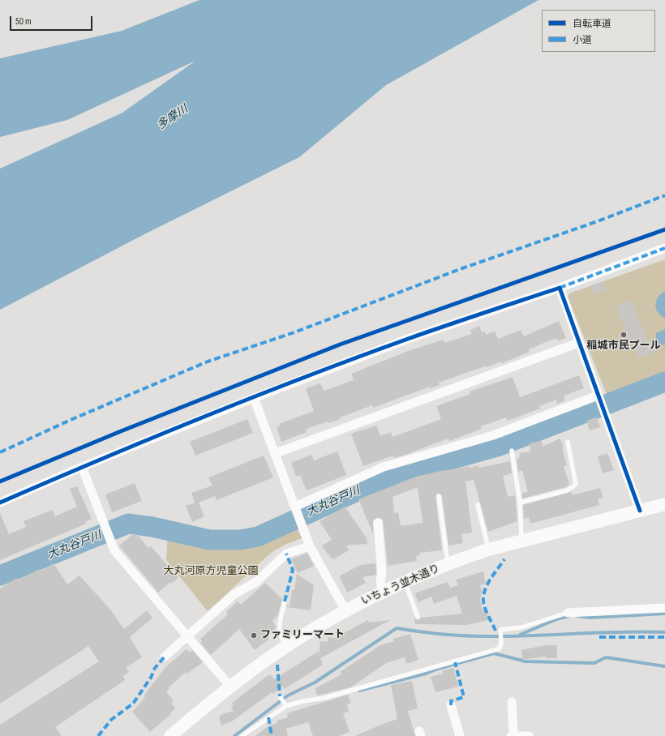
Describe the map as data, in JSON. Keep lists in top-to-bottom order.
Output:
{
  "streets": {
    "street": ["いちょう並木通り"]
  },
  "water": ["多摩川", "大丸谷戸川"],
  "parks": ["大丸河原方児童公園"],
  "places": ["稲城市民プール", "ファミリーマート"],
  "legend": ["自転車道", "小道"],
  "scale_bar": "50 m"
}
